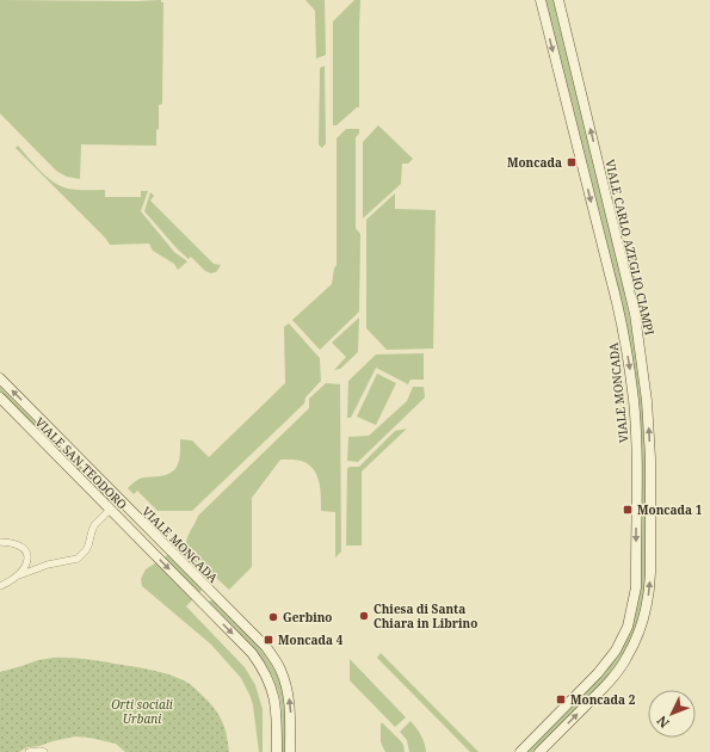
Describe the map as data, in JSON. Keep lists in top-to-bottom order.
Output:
{
  "streets": {
    "main road": ["VIALE CARLO AZEGLIO CIAMPI", "VIALE MONCADA", "VIALE SAN TEODORO"]
  },
  "one_way": ["VIALE CARLO AZEGLIO CIAMPI", "VIALE SAN TEODORO"],
  "parks": ["Orti sociali Urbani"],
  "places": {
    "transit": [
      "Moncada",
      "Moncada 1",
      "Moncada 4",
      "Moncada 2"
    ],
    "other": ["Chiesa di Santa Chiara in Librino", "Gerbino"]
  },
  "north": "bottom left"
}
